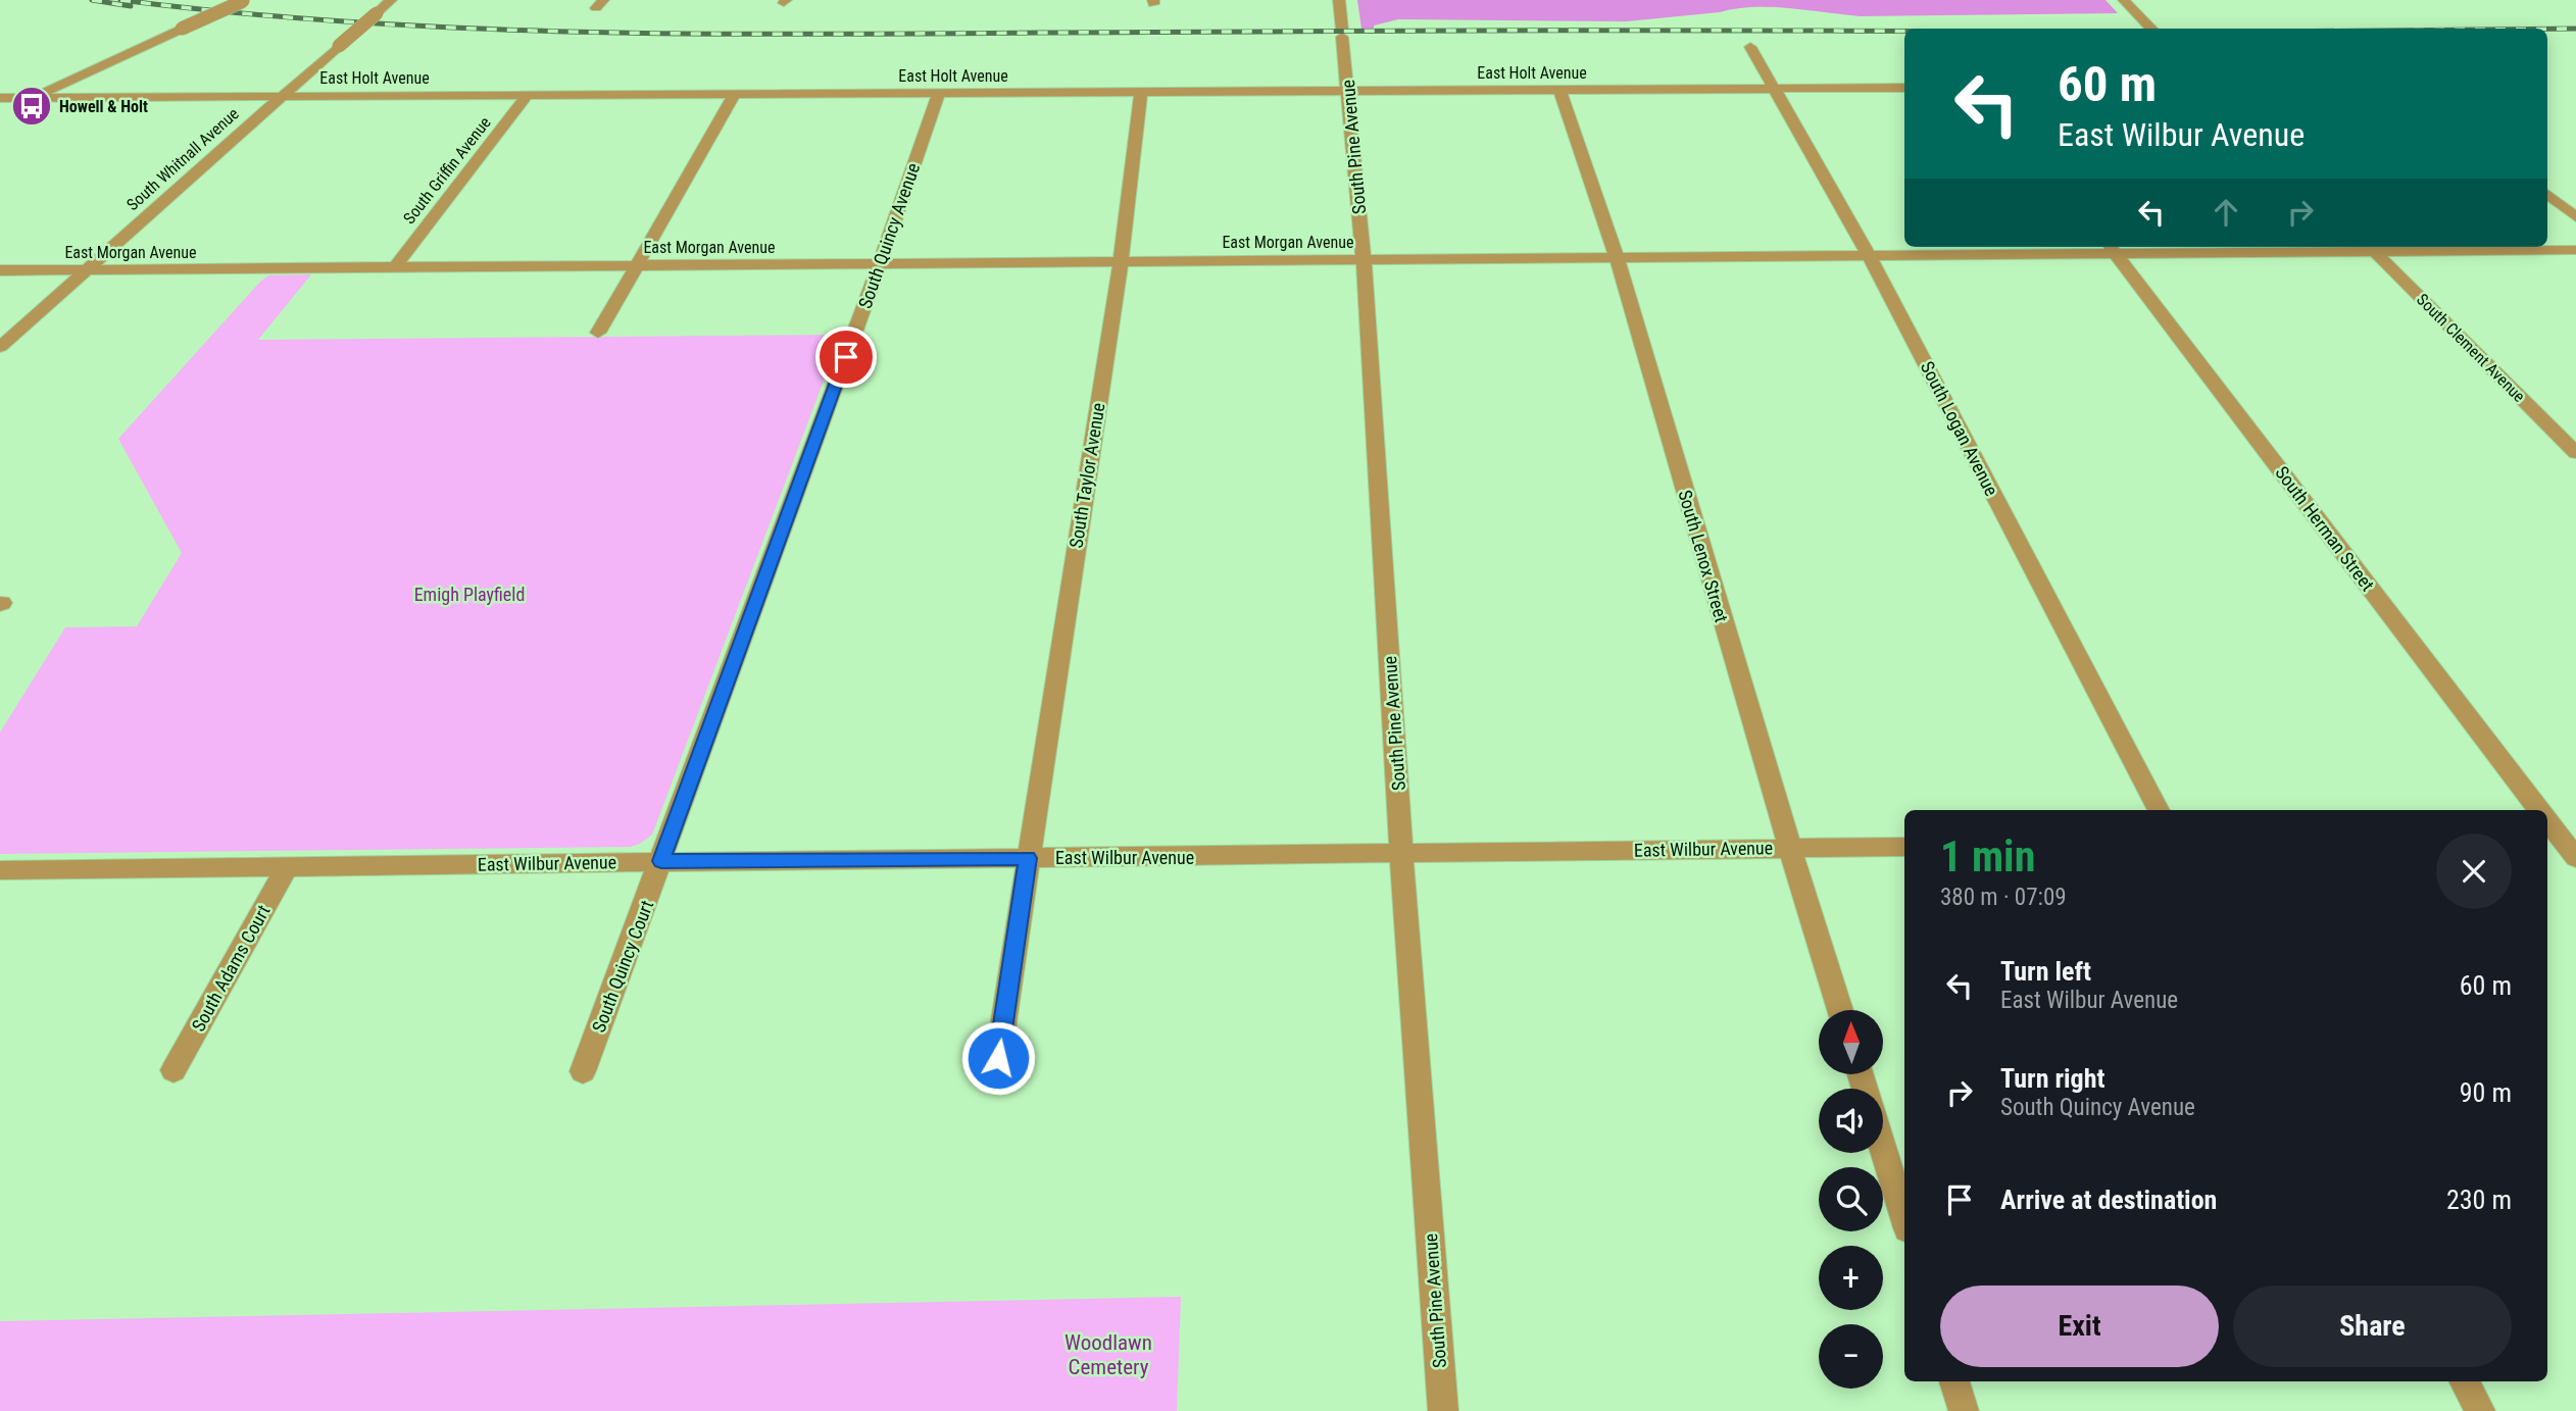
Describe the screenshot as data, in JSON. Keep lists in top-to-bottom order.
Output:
{
  "streets": {
    "street": [
      "East Holt Avenue",
      "South Pine Avenue",
      "South Whitnall Avenue",
      "South Griffin Avenue",
      "South Quincy Avenue",
      "East Morgan Avenue",
      "South Clement Avenue",
      "South Logan Avenue",
      "South Taylor Avenue",
      "South Herman Street",
      "South Lenox Street",
      "East Wilbur Avenue",
      "South Quincy Court",
      "South Adams Court"
    ]
  },
  "crossings": [
    ["East Holt Avenue", "South Pine Avenue"],
    ["East Holt Avenue", "South Whitnall Avenue"],
    ["East Holt Avenue", "South Griffin Avenue"],
    ["East Holt Avenue", "South Quincy Avenue"],
    ["East Holt Avenue", "South Logan Avenue"],
    ["East Holt Avenue", "South Taylor Avenue"],
    ["East Holt Avenue", "South Lenox Street"],
    ["South Pine Avenue", "East Morgan Avenue"],
    ["South Pine Avenue", "East Wilbur Avenue"],
    ["South Whitnall Avenue", "East Morgan Avenue"],
    ["South Griffin Avenue", "East Morgan Avenue"],
    ["South Quincy Avenue", "East Morgan Avenue"],
    ["South Quincy Avenue", "East Wilbur Avenue"],
    ["South Quincy Avenue", "South Quincy Court"],
    ["East Morgan Avenue", "South Clement Avenue"],
    ["East Morgan Avenue", "South Logan Avenue"],
    ["East Morgan Avenue", "South Taylor Avenue"],
    ["East Morgan Avenue", "South Herman Street"],
    ["East Morgan Avenue", "South Lenox Street"],
    ["South Taylor Avenue", "East Wilbur Avenue"],
    ["South Lenox Street", "East Wilbur Avenue"],
    ["East Wilbur Avenue", "South Quincy Court"],
    ["East Wilbur Avenue", "South Adams Court"]
  ],
  "parks": ["Emigh Playfield", "Woodlawn Cemetery"],
  "places": {
    "bus stop": ["Howell & Holt"]
  },
  "north": "top",
  "page": {
    "turn": ["60 m", "East Wilbur Avenue"],
    "heading": ["1 min", "380 m · 07:09"],
    "list": [
      {
        "name": "Turn left",
        "note": "East Wilbur Avenue",
        "value": "60 m"
      },
      {
        "name": "Turn right",
        "note": "South Quincy Avenue",
        "value": "90 m"
      },
      {
        "name": "Arrive at destination",
        "value": "230 m"
      }
    ],
    "map_buttons": ["+", "−"],
    "buttons": ["Exit", "Share"]
  }
}
